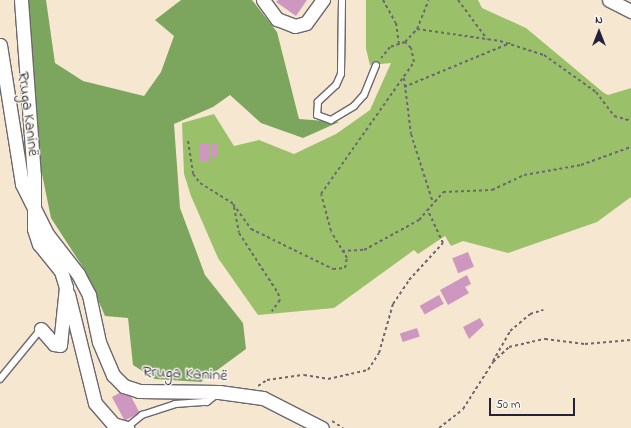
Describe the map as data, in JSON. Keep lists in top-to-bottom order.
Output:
{
  "streets": {
    "street": ["Rruga Kaninë"]
  },
  "scale_bar": "50 m",
  "north": "top"
}
